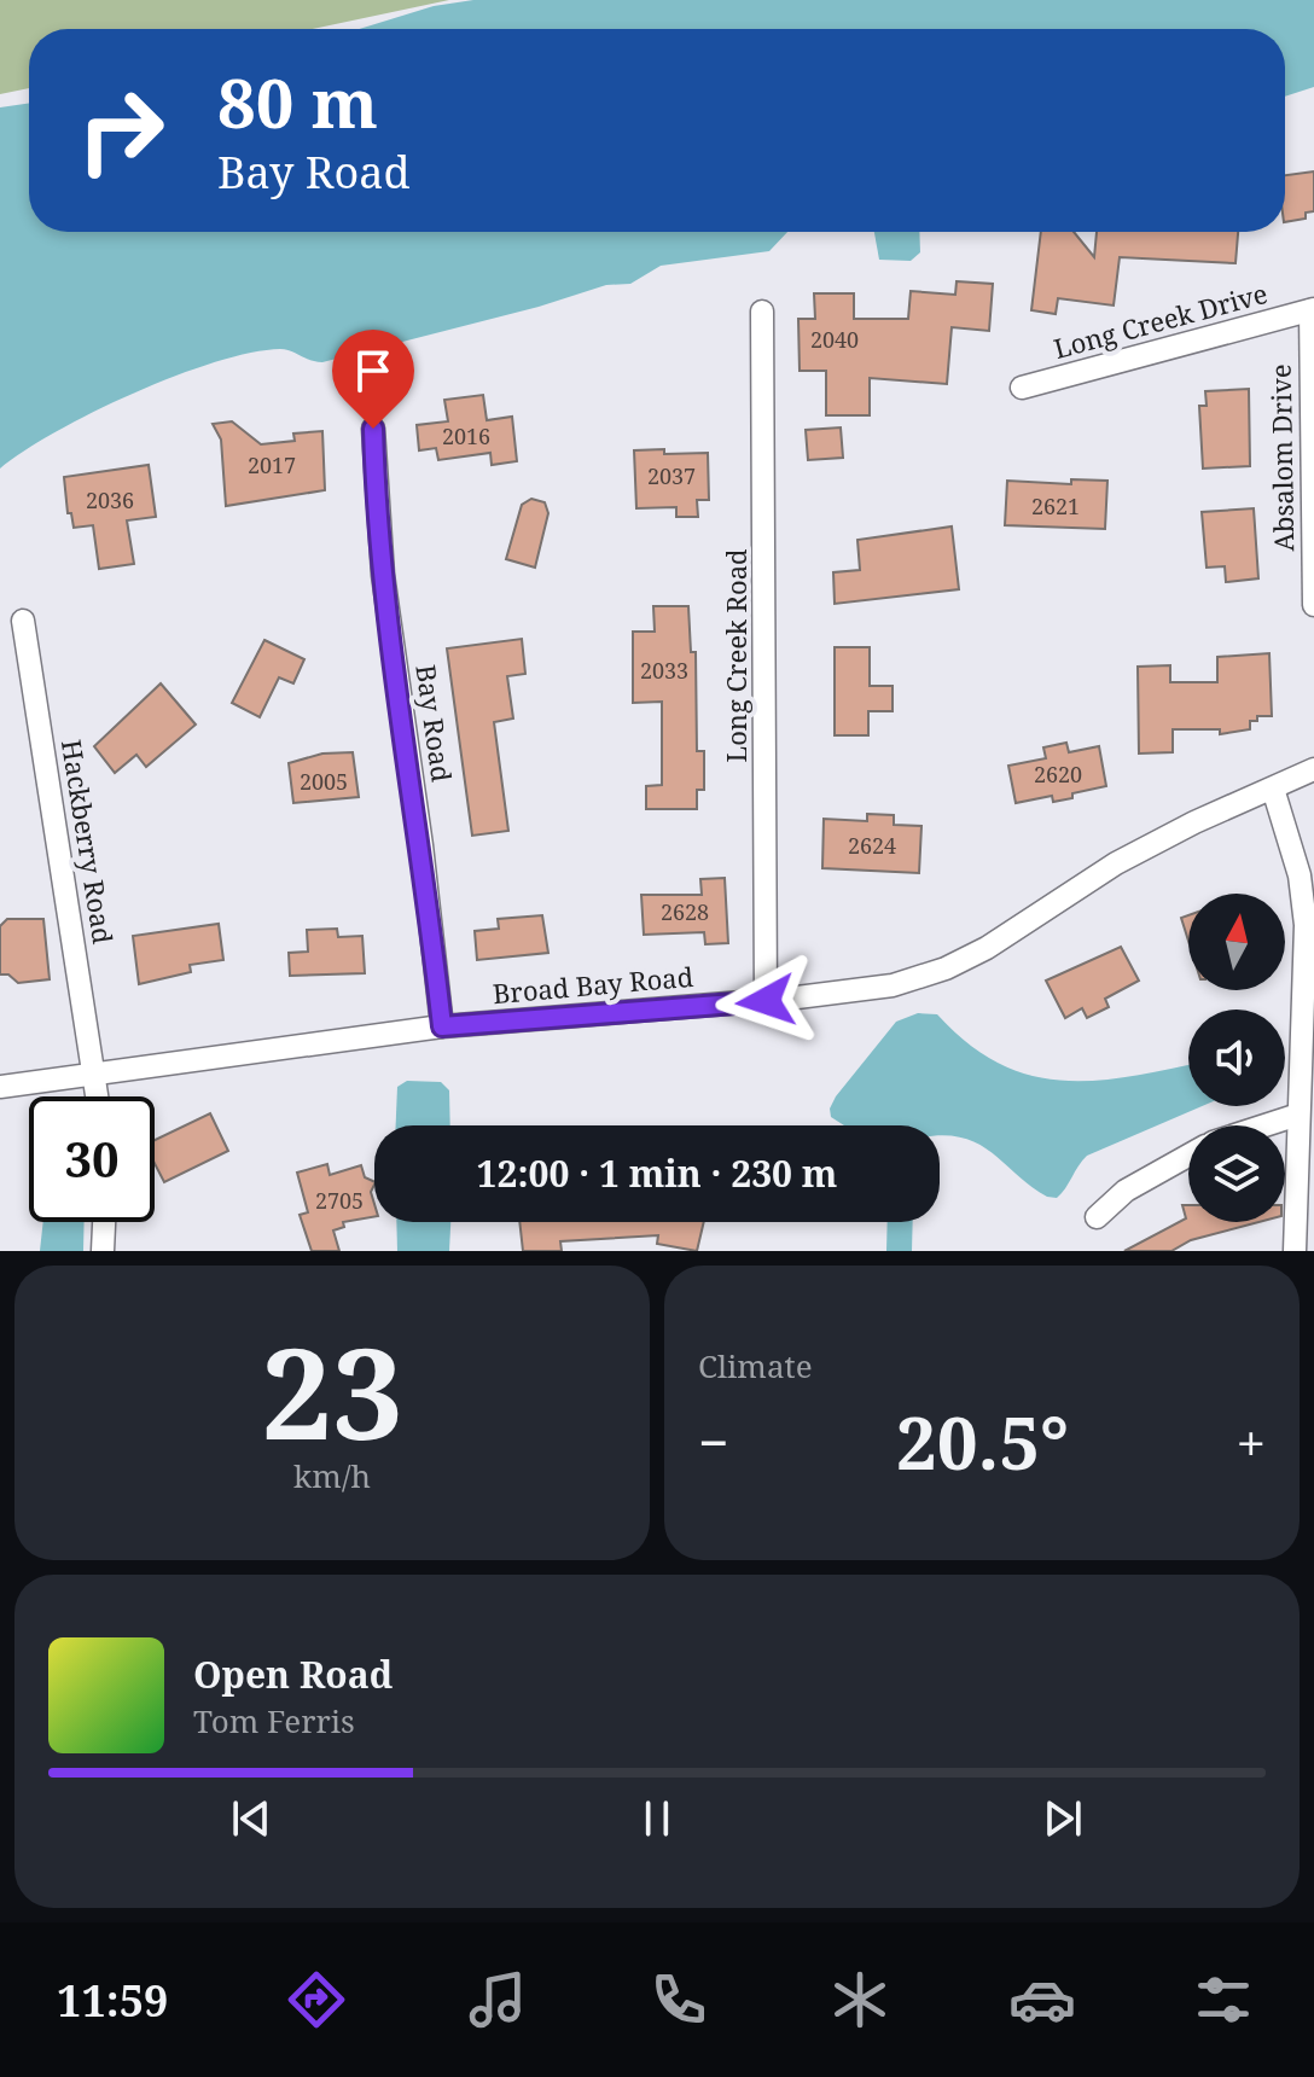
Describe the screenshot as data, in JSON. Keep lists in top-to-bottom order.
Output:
{
  "streets": {
    "street": [
      "Long Creek Drive",
      "Absalom Drive",
      "Long Creek Road",
      "Bay Road",
      "Hackberry Road",
      "Broad Bay Road"
    ]
  },
  "crossings": [
    ["Long Creek Drive", "Absalom Drive"],
    ["Long Creek Road", "Broad Bay Road"],
    ["Bay Road", "Broad Bay Road"],
    ["Hackberry Road", "Broad Bay Road"]
  ],
  "house_numbers": [
    "2040",
    "2016",
    "2017",
    "2037",
    "2036",
    "2621",
    "2033",
    "2620",
    "2005",
    "2624",
    "2628",
    "2705"
  ],
  "north": "top",
  "page": {
    "turn": ["80 m", "Bay Road"],
    "limit": "30",
    "trip": "12:00 · 1 min · 230 m",
    "tile": [
      ["23", "km/h"],
      "Climate"
    ],
    "heat": ["−", "20.5°", "+"],
    "song": ["Open Road", "Tom Ferris"],
    "tabs": "11:59"
  }
}
